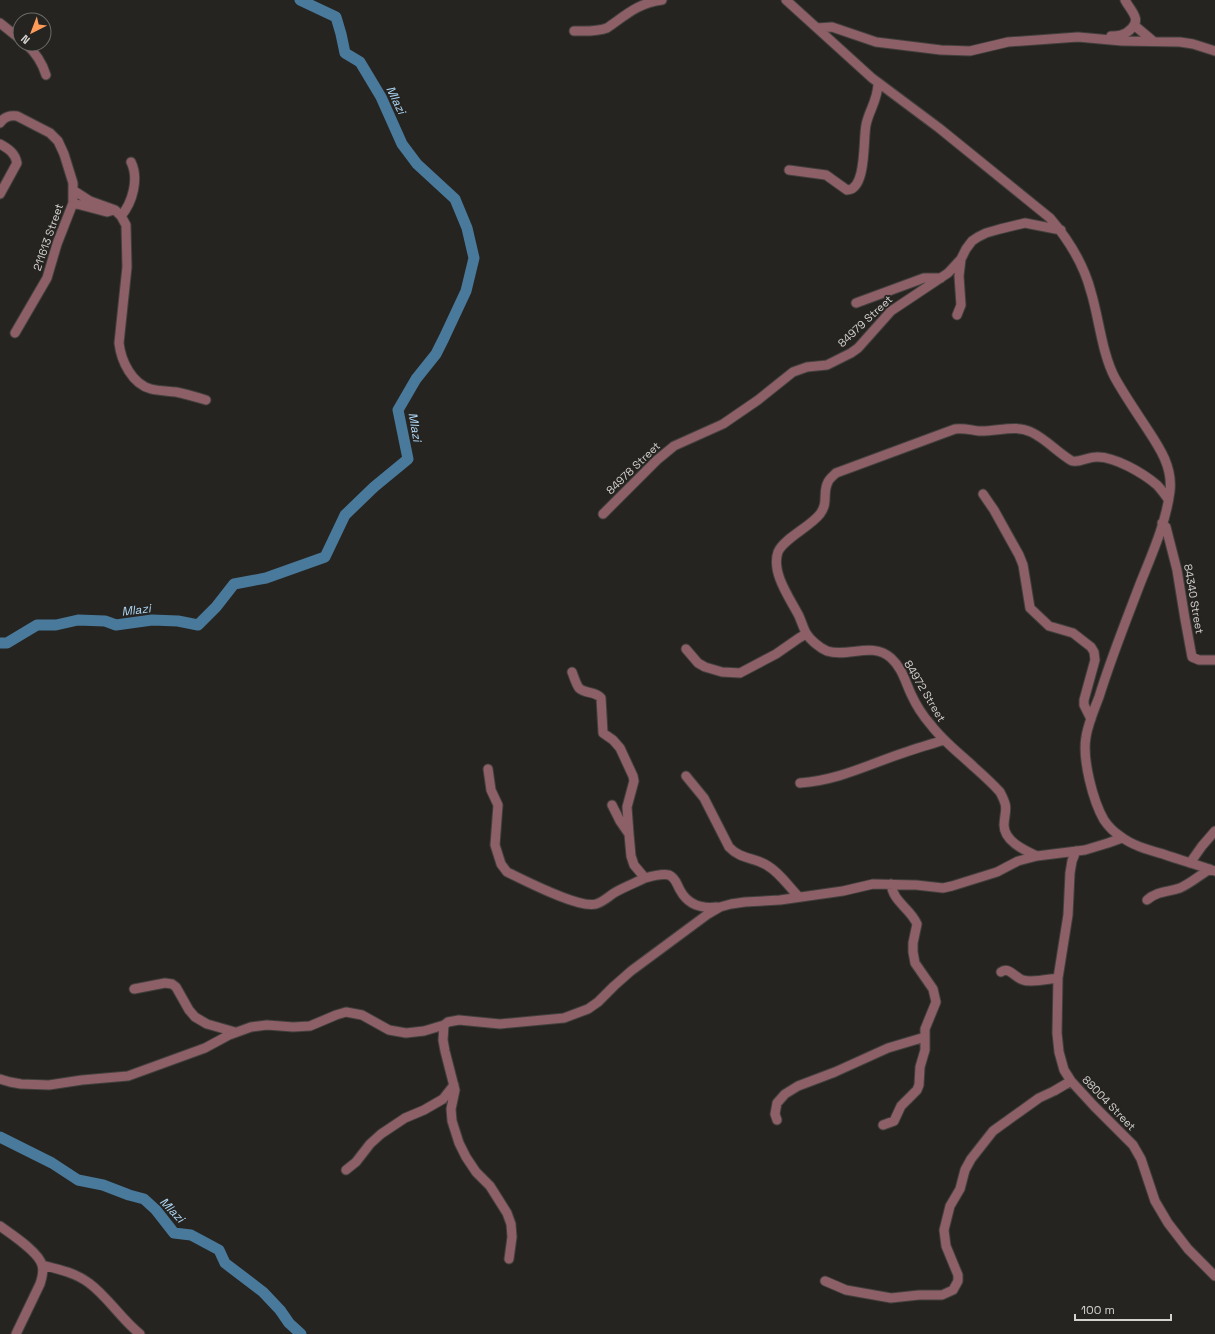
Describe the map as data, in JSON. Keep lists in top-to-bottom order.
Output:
{
  "streets": {
    "street": [
      "211613 Street",
      "84979 Street",
      "84978 Street",
      "84340 Street",
      "84972 Street",
      "88004 Street"
    ]
  },
  "crossings": [
    ["84979 Street", "84978 Street"]
  ],
  "water": ["Mlazi"],
  "scale_bar": "100 m",
  "north": "bottom left"
}
